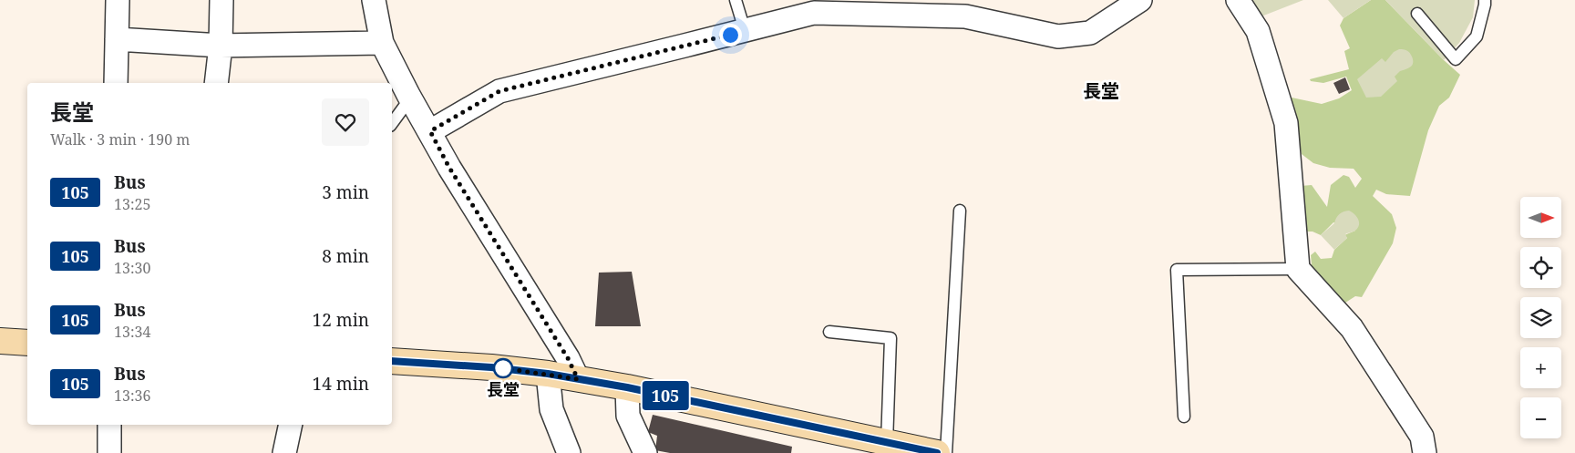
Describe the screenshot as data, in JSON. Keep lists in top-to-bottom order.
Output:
{
  "districts": ["長堂"],
  "places": ["長堂"],
  "lines": ["bus line 105"],
  "north": "right",
  "page": {
    "on_map": "105",
    "heading": ["長堂", "Walk · 3 min · 190 m"],
    "list": [
      {
        "mark": "105",
        "name": "Bus",
        "note": "13:25",
        "value": "3 min"
      },
      {
        "mark": "105",
        "name": "Bus",
        "note": "13:30",
        "value": "8 min"
      },
      {
        "mark": "105",
        "name": "Bus",
        "note": "13:34",
        "value": "12 min"
      },
      {
        "mark": "105",
        "name": "Bus",
        "note": "13:36",
        "value": "14 min"
      }
    ],
    "map_buttons": ["+", "−"]
  }
}
